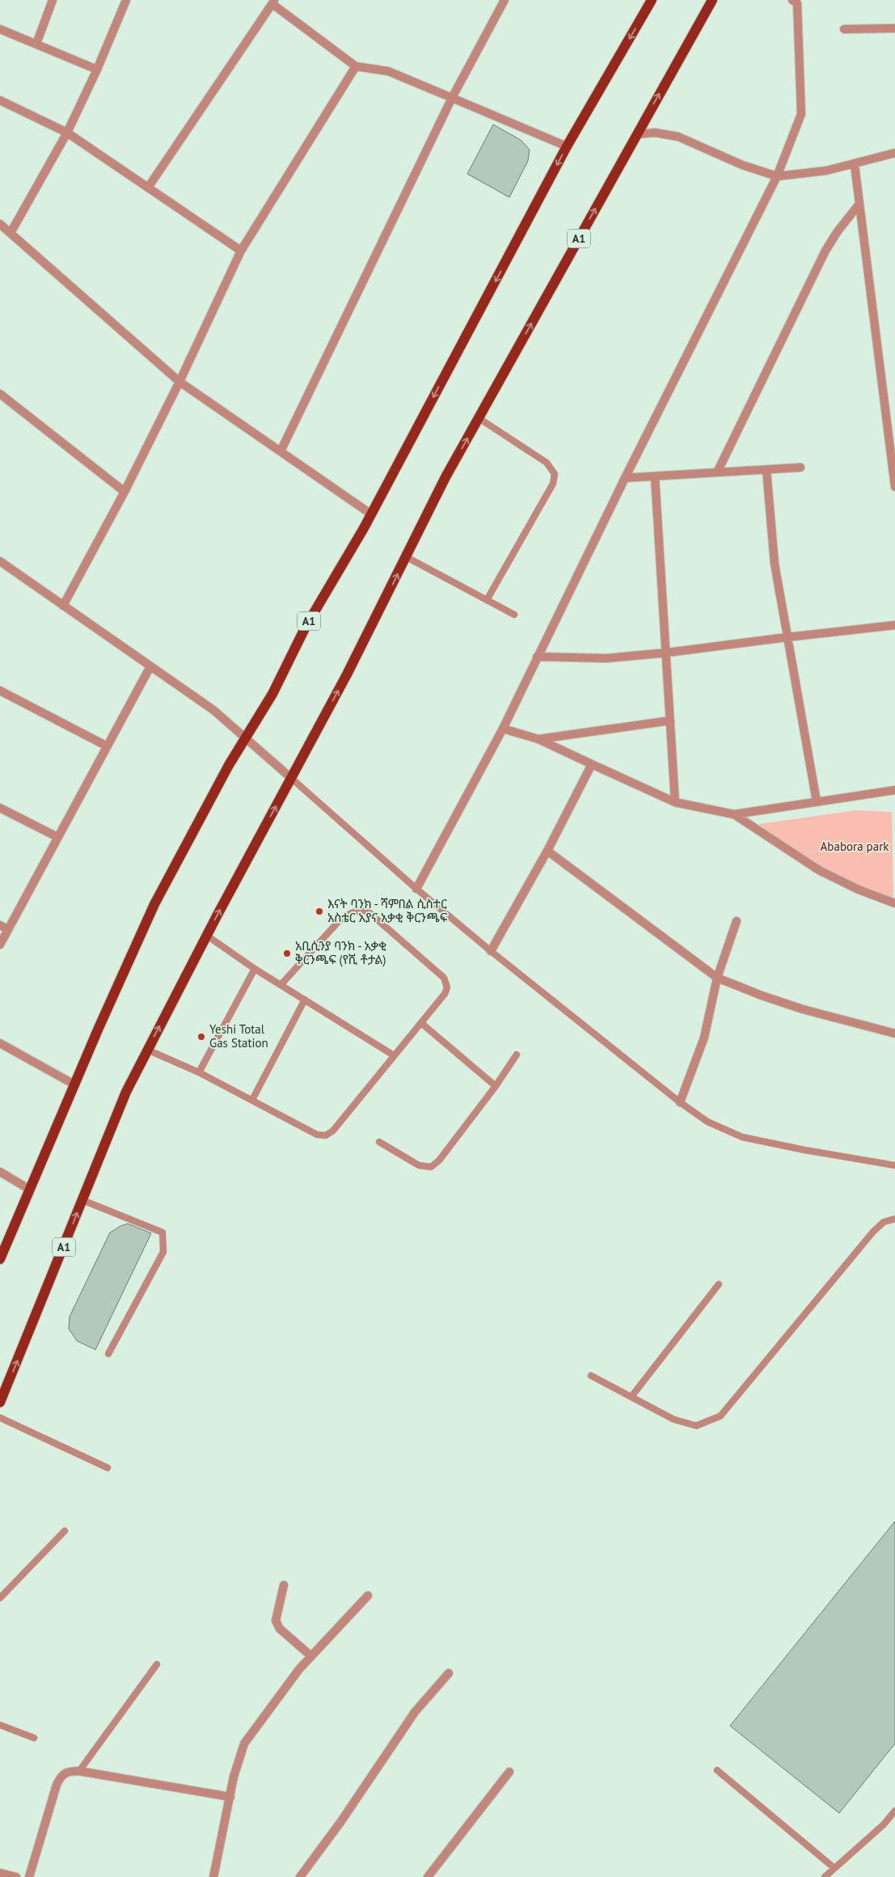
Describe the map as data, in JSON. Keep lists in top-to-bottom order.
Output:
{
  "streets": {
    "main road": ["A1"]
  },
  "parks": ["Ababora park"],
  "places": ["እናት ባንክ - ሻምበል ሲስተር አስቴር አያና አቃቂ ቅርንጫፍ", "አቢሲንያ ባንክ - አቃቂ ቅርንጫፍ (የሺ ቶታል)", "Yeshi Total Gas Station"]
}
